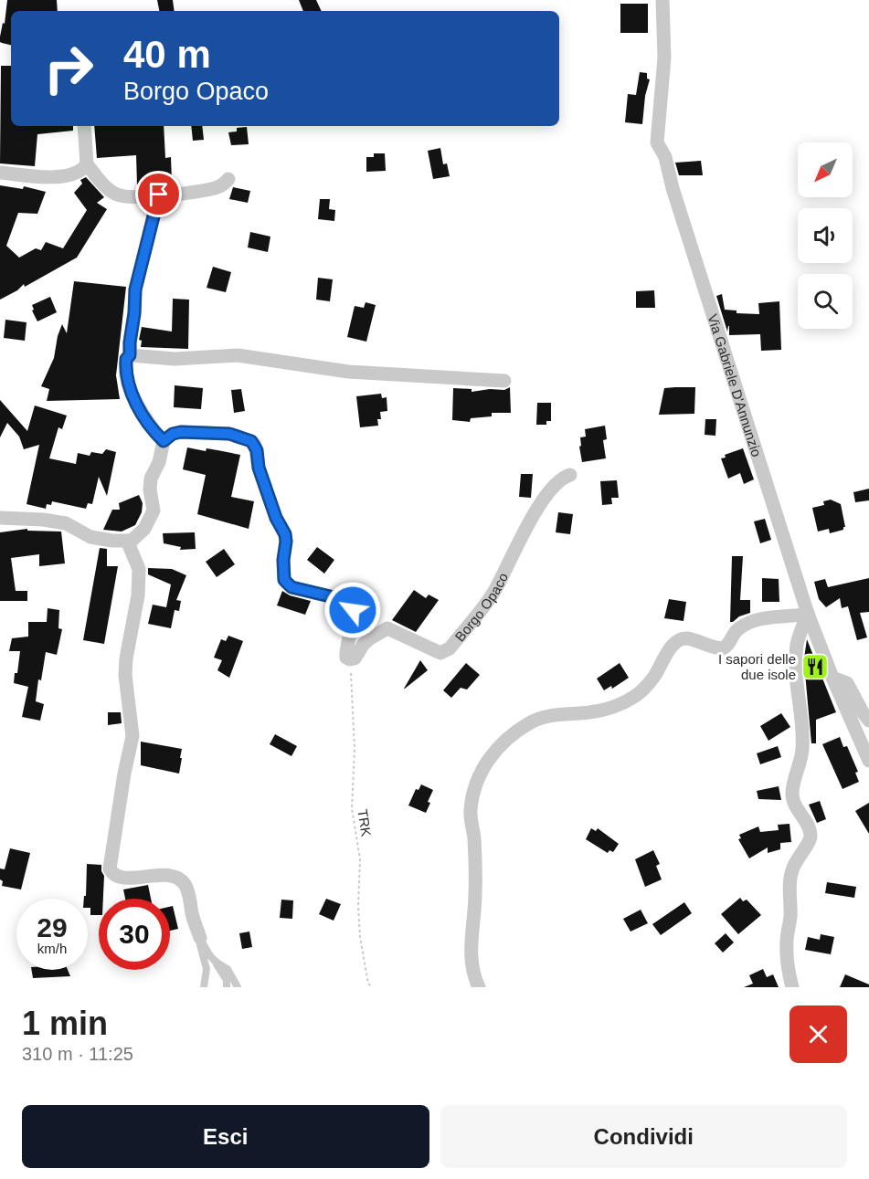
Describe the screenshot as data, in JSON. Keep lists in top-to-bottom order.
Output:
{
  "streets": {
    "street": ["Via Gabriele D'Annunzio", "Borgo Opaco"],
    "path": ["TRK"]
  },
  "crossings": [
    ["Borgo Opaco", "TRK"]
  ],
  "places": {
    "restaurant": ["I sapori delle due isole"]
  },
  "north": "bottom left",
  "page": {
    "turn": ["40 m", "Borgo Opaco"],
    "speed": "29 km/h",
    "limit": "30",
    "heading": ["1 min", "310 m · 11:25"],
    "buttons": ["Esci", "Condividi"]
  }
}
